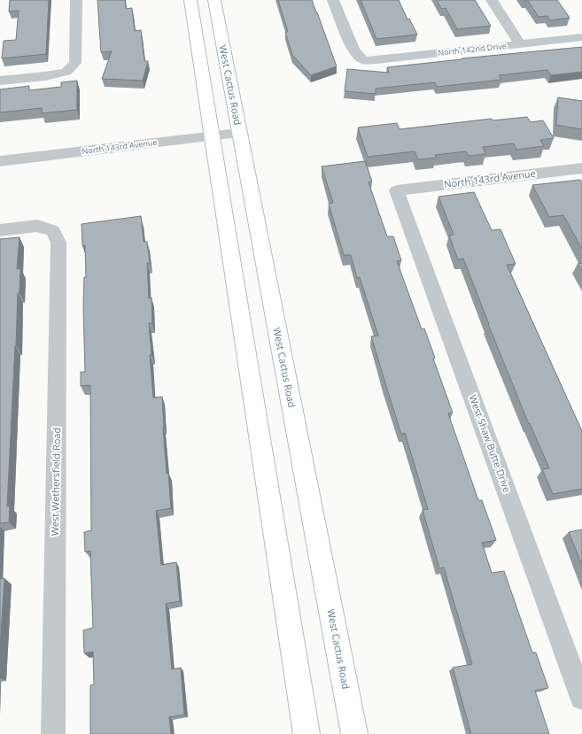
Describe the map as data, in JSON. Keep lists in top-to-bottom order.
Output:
{
  "streets": {
    "main road": ["West Cactus Road"],
    "street": [
      "North 142nd Drive",
      "North 143rd Avenue",
      "West Shaw Butte Drive",
      "West Wethersfield Road"
    ]
  },
  "crossings": [
    ["West Cactus Road", "North 143rd Avenue"],
    ["North 143rd Avenue", "West Shaw Butte Drive"]
  ]
}
